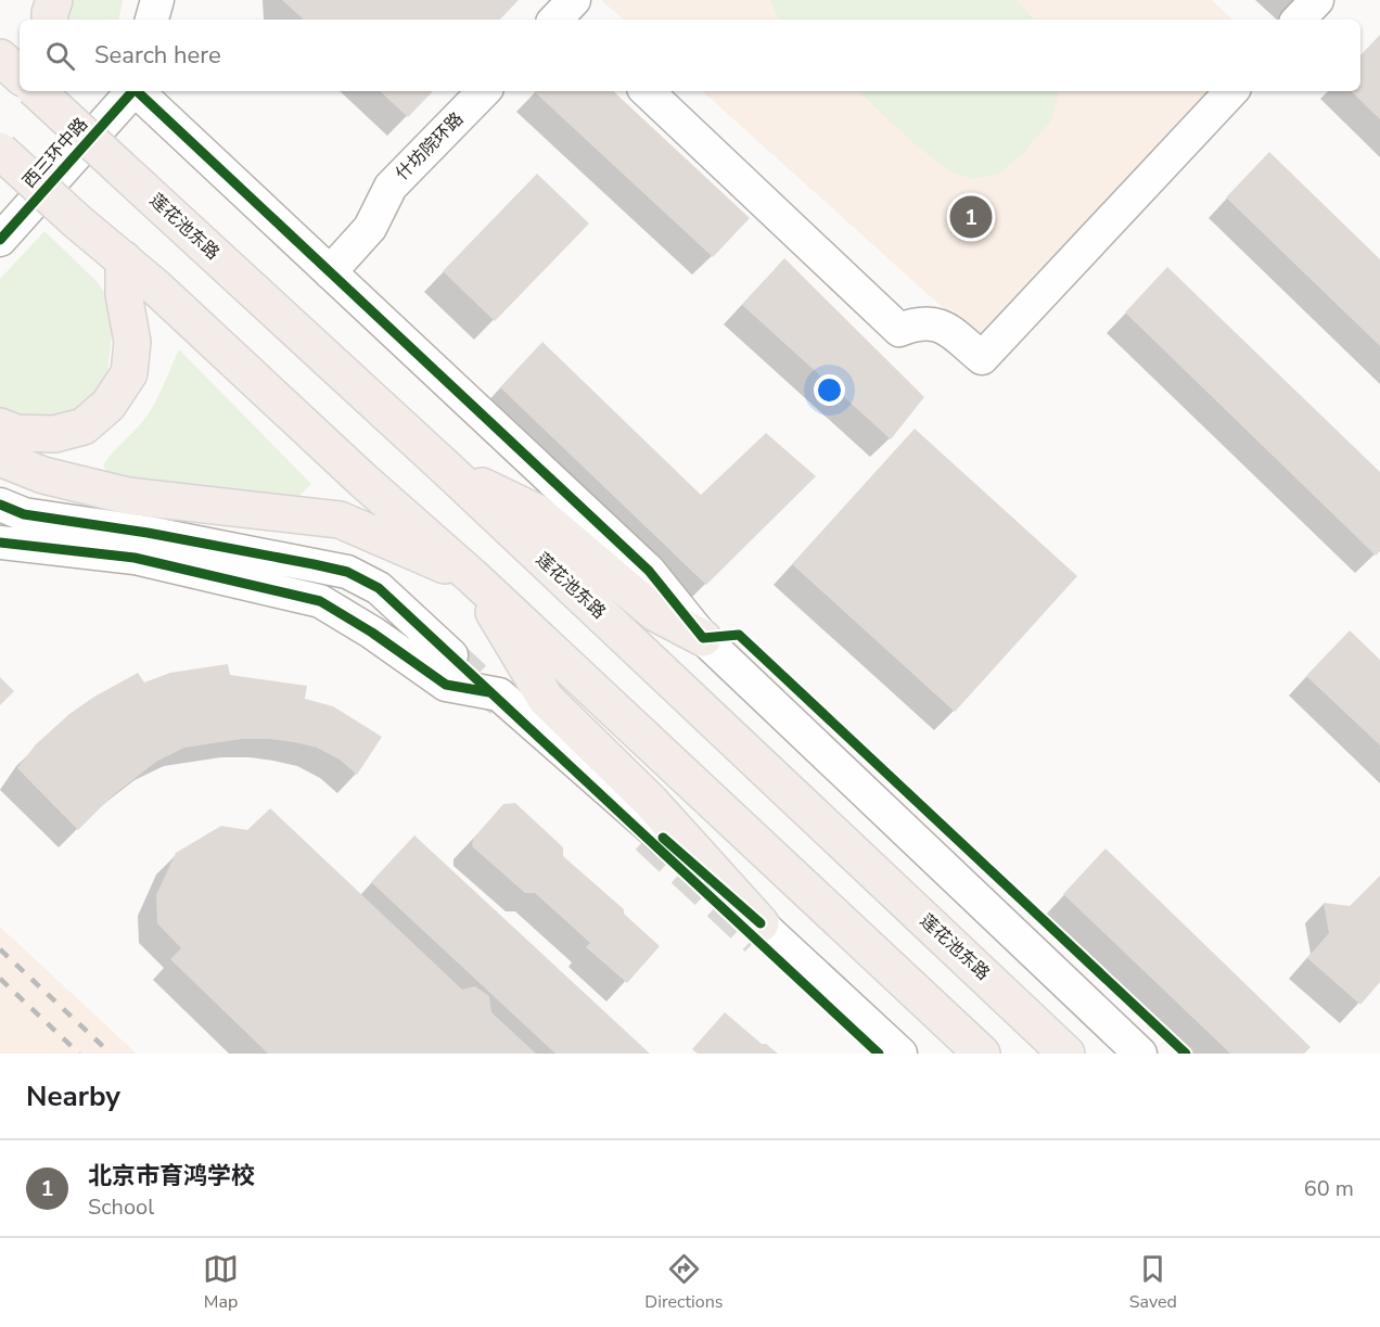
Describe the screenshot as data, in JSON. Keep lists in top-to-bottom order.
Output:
{
  "streets": {
    "highway": ["莲花池东路"],
    "street": ["什坊院环路", "西三环中路"]
  },
  "page": {
    "search": "Search here",
    "pins": "1",
    "heading": "Nearby",
    "list": [
      {
        "mark": "1",
        "name": "北京市育鸿学校",
        "note": "School",
        "value": "60 m"
      }
    ],
    "nav": ["Map", "Directions", "Saved"]
  }
}
